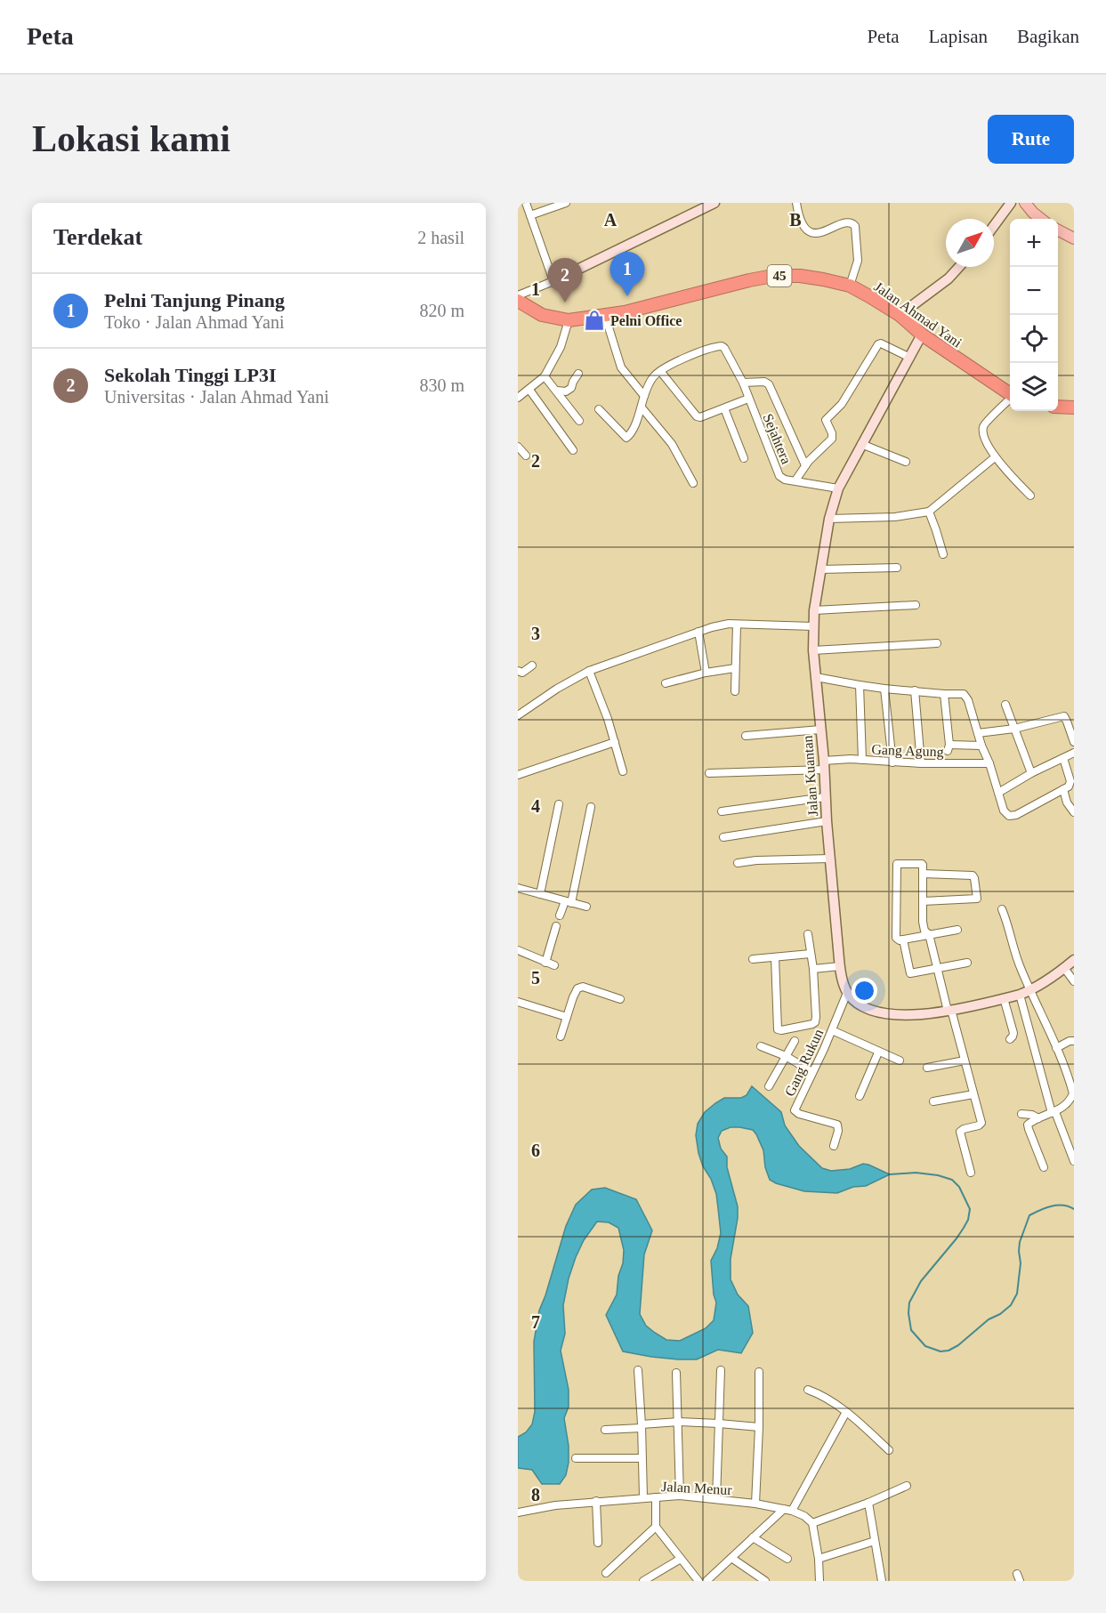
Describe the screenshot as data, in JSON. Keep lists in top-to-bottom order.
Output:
{
  "streets": {
    "highway": ["45", "Jalan Ahmad Yani"],
    "street": [
      "Sejahtera",
      "Gang Agung",
      "Jalan Kuantan",
      "Gang Rukun",
      "Jalan Menur"
    ]
  },
  "crossings": [
    ["Jalan Ahmad Yani", "Jalan Kuantan"],
    ["Sejahtera", "Jalan Kuantan"],
    ["Gang Agung", "Jalan Kuantan"],
    ["Jalan Kuantan", "Gang Rukun"]
  ],
  "places": {
    "shop": ["Pelni Office"]
  },
  "north": "top right",
  "page": {
    "header": "Peta",
    "nav": ["Peta", "Lapisan", "Bagikan"],
    "buttons": "Rute",
    "title": "Lokasi kami",
    "heading": ["Terdekat", "2 hasil"],
    "map_buttons": ["+", "−"],
    "pins": ["1", "2"],
    "list": [
      {
        "mark": "1",
        "name": "Pelni Tanjung Pinang",
        "note": "Toko · Jalan Ahmad Yani",
        "value": "820 m"
      },
      {
        "mark": "2",
        "name": "Sekolah Tinggi LP3I",
        "note": "Universitas · Jalan Ahmad Yani",
        "value": "830 m"
      }
    ]
  },
  "grid": {
    "columns": ["A", "B"],
    "rows": [
      "1",
      "2",
      "3",
      "4",
      "5",
      "6",
      "7",
      "8"
    ]
  }
}
